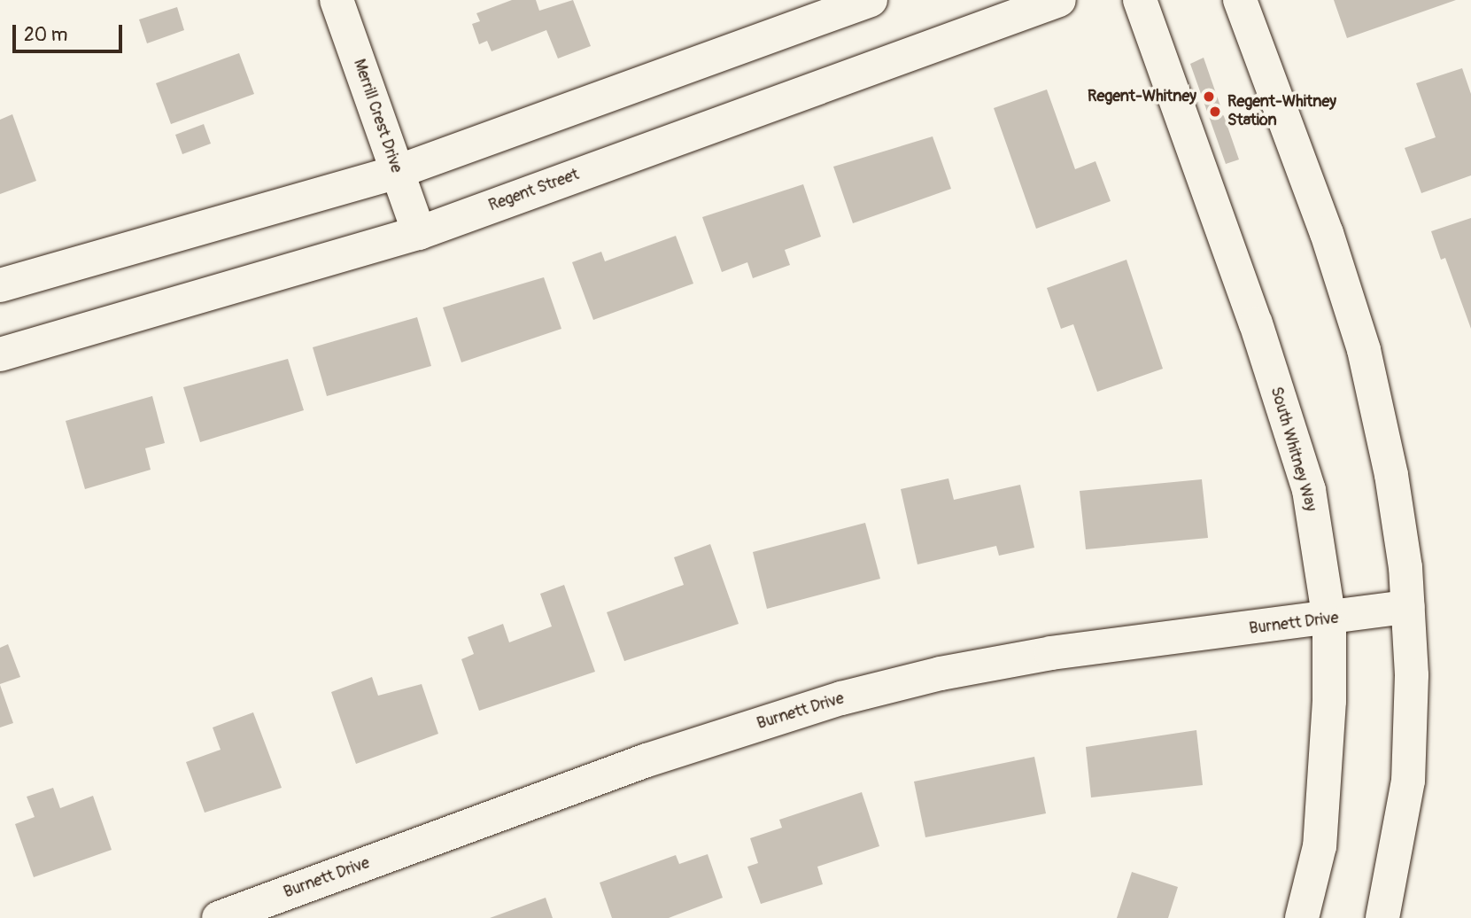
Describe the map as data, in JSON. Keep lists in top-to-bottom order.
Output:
{
  "streets": {
    "street": [
      "Merrill Crest Drive",
      "Regent Street",
      "South Whitney Way",
      "Burnett Drive"
    ]
  },
  "crossings": [
    ["Merrill Crest Drive", "Regent Street"],
    ["South Whitney Way", "Burnett Drive"]
  ],
  "places": ["Regent-Whitney", "Regent-Whitney Station"],
  "scale_bar": "20 m"
}
